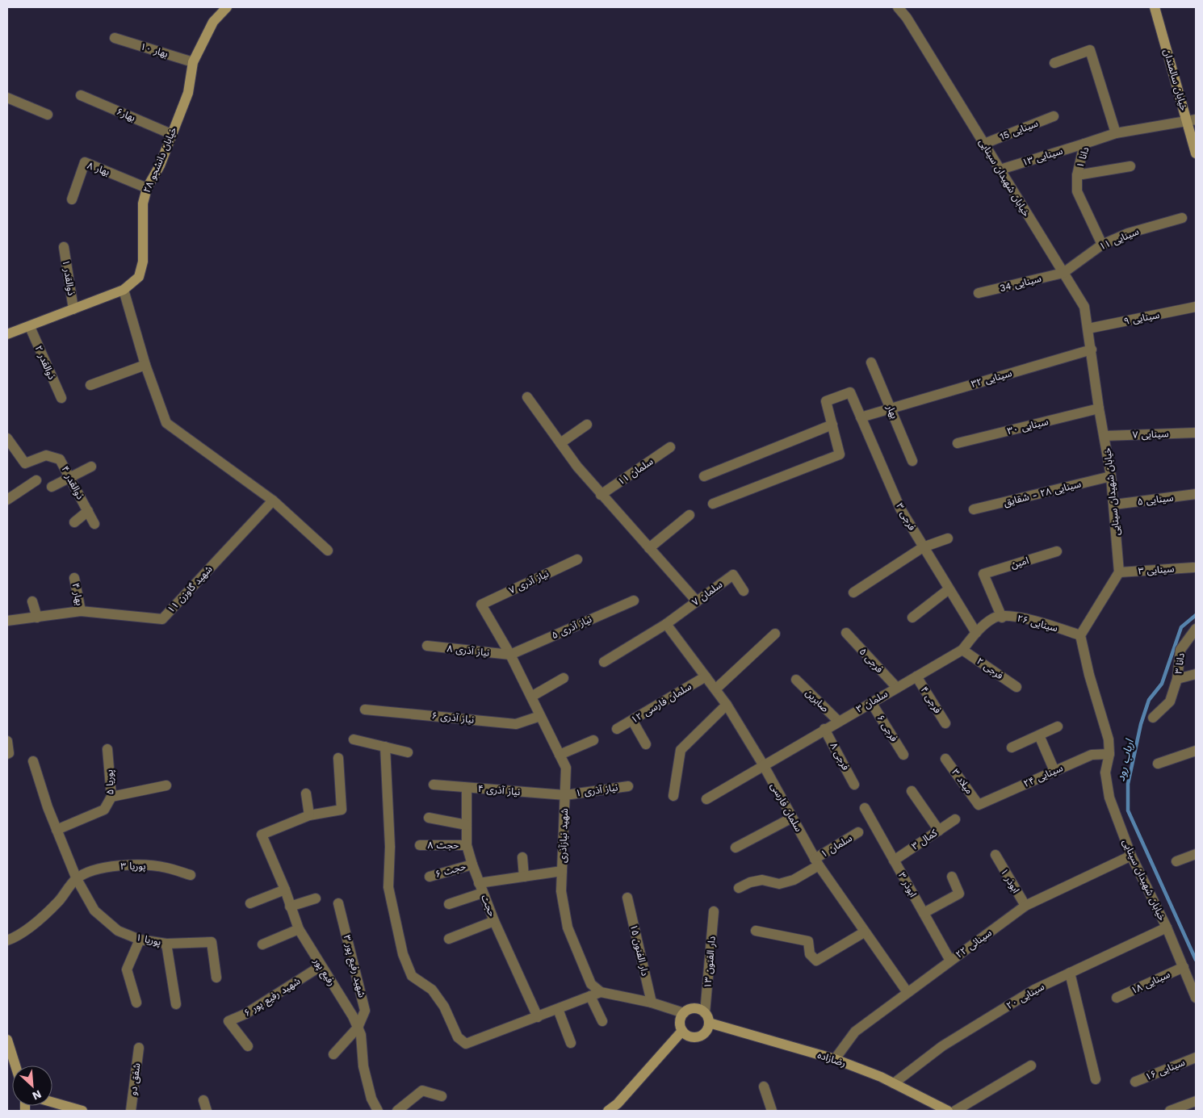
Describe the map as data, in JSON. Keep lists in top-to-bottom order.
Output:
{
  "streets": {
    "street": [
      "بهار ۱۰",
      "خیابان سالمندان",
      "بهار۶",
      "سینایی 15",
      "سینایی ۱۳",
      "دانا ۱",
      "خیابان دانشجو ۲۸",
      "بهار ۸",
      "خیابان شهیدان سینایی",
      "سینایی ۱۱",
      "ذوالقدر ۱",
      "سینایی 34",
      "سینایی ۹",
      "ذوالقدر ۲",
      "سینایی ۳۲",
      "بهار",
      "سینایی ۳۰",
      "سینایی ۷",
      "سلمان ۱۱",
      "ذوالقدر ۴",
      "سینایی ۲۸ - شقایق",
      "سینایی ۵",
      "فرجی ۳",
      "امین",
      "سینایی ۳",
      "نیاز آذری ۷",
      "شهید گاوزن ۱۱",
      "سلمان ۷",
      "بهار ۴",
      "سینایی ۲۶",
      "نیاز آذری ۵",
      "نیاز آذری ۸",
      "فرجی ۵",
      "دانا ۳",
      "فرجی ۲",
      "فرجی ۴",
      "صابرین",
      "سلمان ۳",
      "سلمان فارسی ۱۲",
      "نیاز آذری ۶",
      "فرجی ۶",
      "فرجی ۸",
      "سینایی ۲۴",
      "میلاد ۳",
      "پوریا ۵",
      "نیاز آذری ۴",
      "نیاز آذری ۱",
      "سلمان فارسی",
      "شهید نیازآذری",
      "کمال ۳",
      "حجت ۸",
      "سلمان ۱",
      "پوریا ۳",
      "حجت ۶",
      "ابوذر ۱",
      "ابوذر ۳",
      "حجت",
      "پوریا ۱",
      "سینائی ۲۲",
      "دار الفنون ۱۵",
      "دار الفنون ۱۳",
      "شهید رفیع پور ۳",
      "رفیع پور",
      "سینایی ۱۸",
      "سینایی ۲۰",
      "شهید رفیع پور ۶",
      "رضازاده",
      "سینایی ۱۶",
      "شفق دو"
    ]
  },
  "crossings": [
    ["بهار ۱۰", "خیابان دانشجو ۲۸"],
    ["خیابان سالمندان", "دانا ۱"],
    ["بهار۶", "خیابان دانشجو ۲۸"],
    ["سینایی 15", "خیابان شهیدان سینایی"],
    ["سینایی ۱۳", "دانا ۱"],
    ["سینایی ۱۳", "خیابان شهیدان سینایی"],
    ["دانا ۱", "سینایی ۱۱"],
    ["خیابان دانشجو ۲۸", "بهار ۸"],
    ["خیابان دانشجو ۲۸", "ذوالقدر ۱"],
    ["خیابان دانشجو ۲۸", "ذوالقدر ۲"],
    ["خیابان شهیدان سینایی", "سینایی ۱۱"],
    ["خیابان شهیدان سینایی", "سینایی 34"],
    ["خیابان شهیدان سینایی", "سینایی ۹"],
    ["خیابان شهیدان سینایی", "سینایی ۳۲"],
    ["خیابان شهیدان سینایی", "سینایی ۳۰"],
    ["خیابان شهیدان سینایی", "سینایی ۷"],
    ["خیابان شهیدان سینایی", "سینایی ۲۸ - شقایق"],
    ["خیابان شهیدان سینایی", "سینایی ۵"],
    ["خیابان شهیدان سینایی", "سینایی ۳"],
    ["خیابان شهیدان سینایی", "سینایی ۲۶"],
    ["خیابان شهیدان سینایی", "سینایی ۲۴"],
    ["خیابان شهیدان سینایی", "سینائی ۲۲"],
    ["خیابان شهیدان سینایی", "سینایی ۱۸"],
    ["خیابان شهیدان سینایی", "سینایی ۲۰"],
    ["سینایی ۱۱", "سینایی 34"],
    ["سینایی ۳۲", "بهار"],
    ["سینایی ۳۲", "فرجی ۳"],
    ["فرجی ۳", "سینایی ۲۶"],
    ["فرجی ۳", "سلمان ۳"],
    ["امین", "سینایی ۲۶"],
    ["نیاز آذری ۷", "شهید نیازآذری"],
    ["شهید گاوزن ۱۱", "بهار ۴"],
    ["سلمان ۷", "سلمان فارسی"],
    ["سینایی ۲۶", "سلمان ۳"],
    ["نیاز آذری ۵", "نیاز آذری ۸"],
    ["نیاز آذری ۵", "شهید نیازآذری"],
    ["نیاز آذری ۸", "شهید نیازآذری"],
    ["فرجی ۵", "سلمان ۳"],
    ["فرجی ۲", "سلمان ۳"],
    ["فرجی ۴", "سلمان ۳"],
    ["صابرین", "سلمان ۳"],
    ["سلمان ۳", "فرجی ۶"],
    ["سلمان ۳", "فرجی ۸"],
    ["سلمان ۳", "سلمان فارسی"],
    ["سلمان فارسی ۱۲", "سلمان فارسی"],
    ["نیاز آذری ۶", "شهید نیازآذری"],
    ["سینایی ۲۴", "میلاد ۳"],
    ["پوریا ۵", "پوریا ۱"],
    ["نیاز آذری ۴", "نیاز آذری ۱"],
    ["نیاز آذری ۴", "شهید نیازآذری"],
    ["نیاز آذری ۴", "حجت"],
    ["نیاز آذری ۱", "شهید نیازآذری"],
    ["سلمان فارسی", "سلمان ۱"],
    ["سلمان فارسی", "سینائی ۲۲"],
    ["کمال ۳", "ابوذر ۳"],
    ["حجت ۸", "حجت"],
    ["پوریا ۳", "پوریا ۱"],
    ["حجت ۶", "حجت"],
    ["ابوذر ۱", "سینائی ۲۲"],
    ["ابوذر ۳", "سینائی ۲۲"],
    ["سینائی ۲۲", "رضازاده"],
    ["دار الفنون ۱۳", "رضازاده"],
    ["شهید رفیع پور ۳", "رفیع پور"],
    ["رفیع پور", "شهید رفیع پور ۶"],
    ["سینایی ۲۰", "رضازاده"]
  ],
  "water": ["ارباب رود"],
  "north": "bottom right"
}
